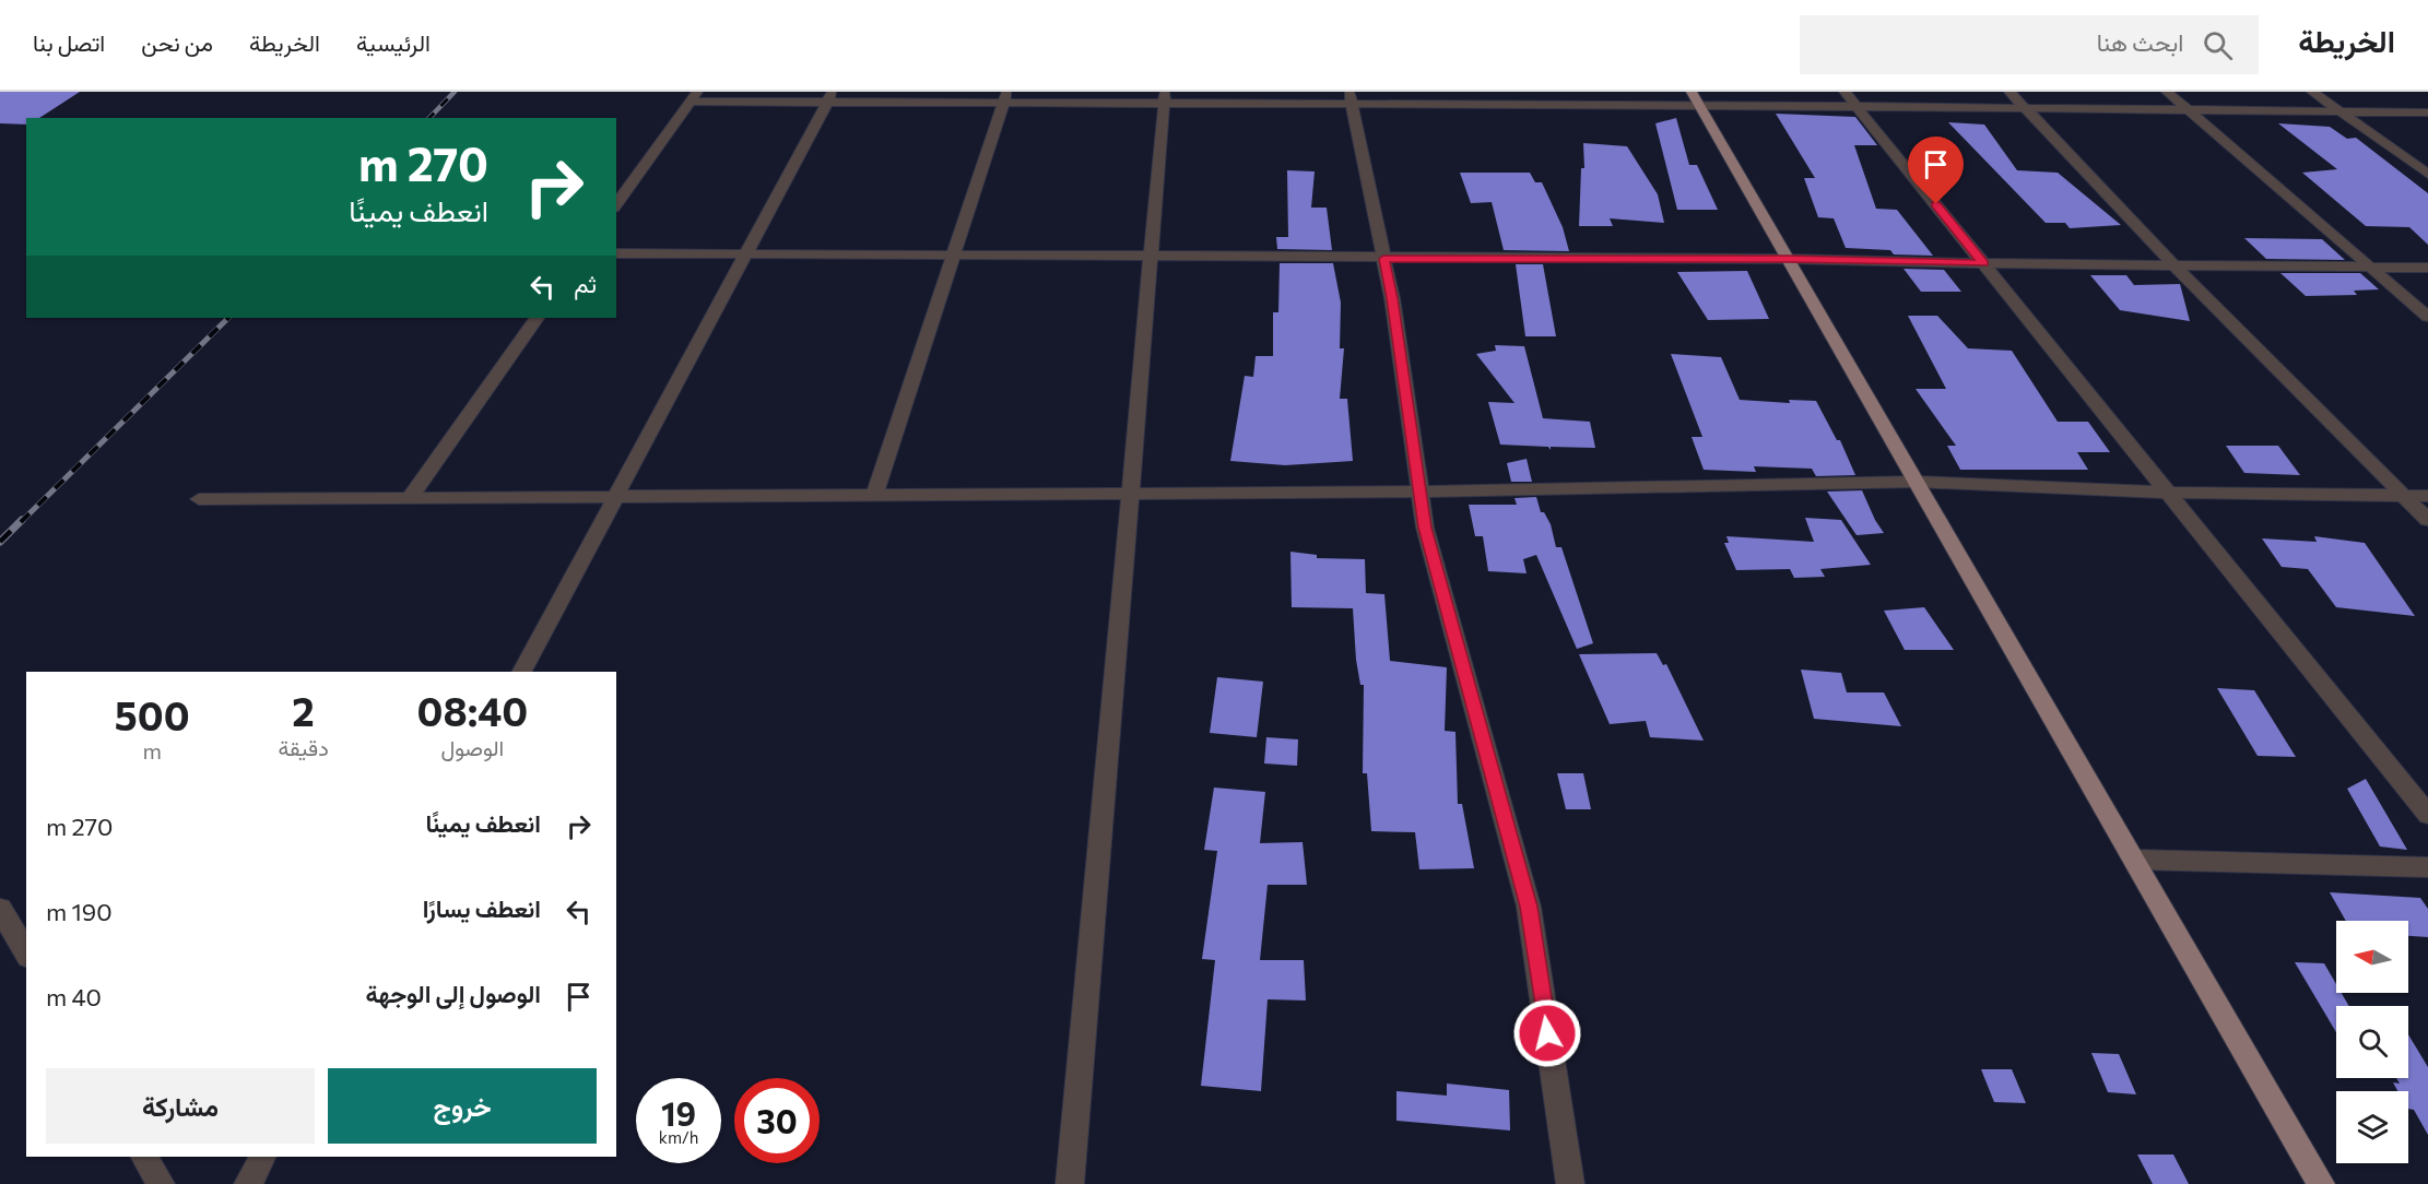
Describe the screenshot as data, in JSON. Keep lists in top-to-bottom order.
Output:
{
  "north": "left",
  "page": {
    "header": "الخريطة",
    "search": "ابحث هنا",
    "nav": [
      "الرئيسية",
      "الخريطة",
      "من نحن",
      "اتصل بنا"
    ],
    "turn": ["270 m", "انعطف يمينًا"],
    "then": "ثم",
    "eta": [
      "08:40",
      "الوصول",
      "2",
      "دقيقة",
      "500",
      "m"
    ],
    "list": [
      {
        "name": "انعطف يمينًا",
        "value": "270 m"
      },
      {
        "name": "انعطف يسارًا",
        "value": "190 m"
      },
      {
        "name": "الوصول إلى الوجهة",
        "value": "40 m"
      }
    ],
    "buttons": ["خروج", "مشاركة"],
    "speed": "19 km/h",
    "limit": "30"
  }
}
